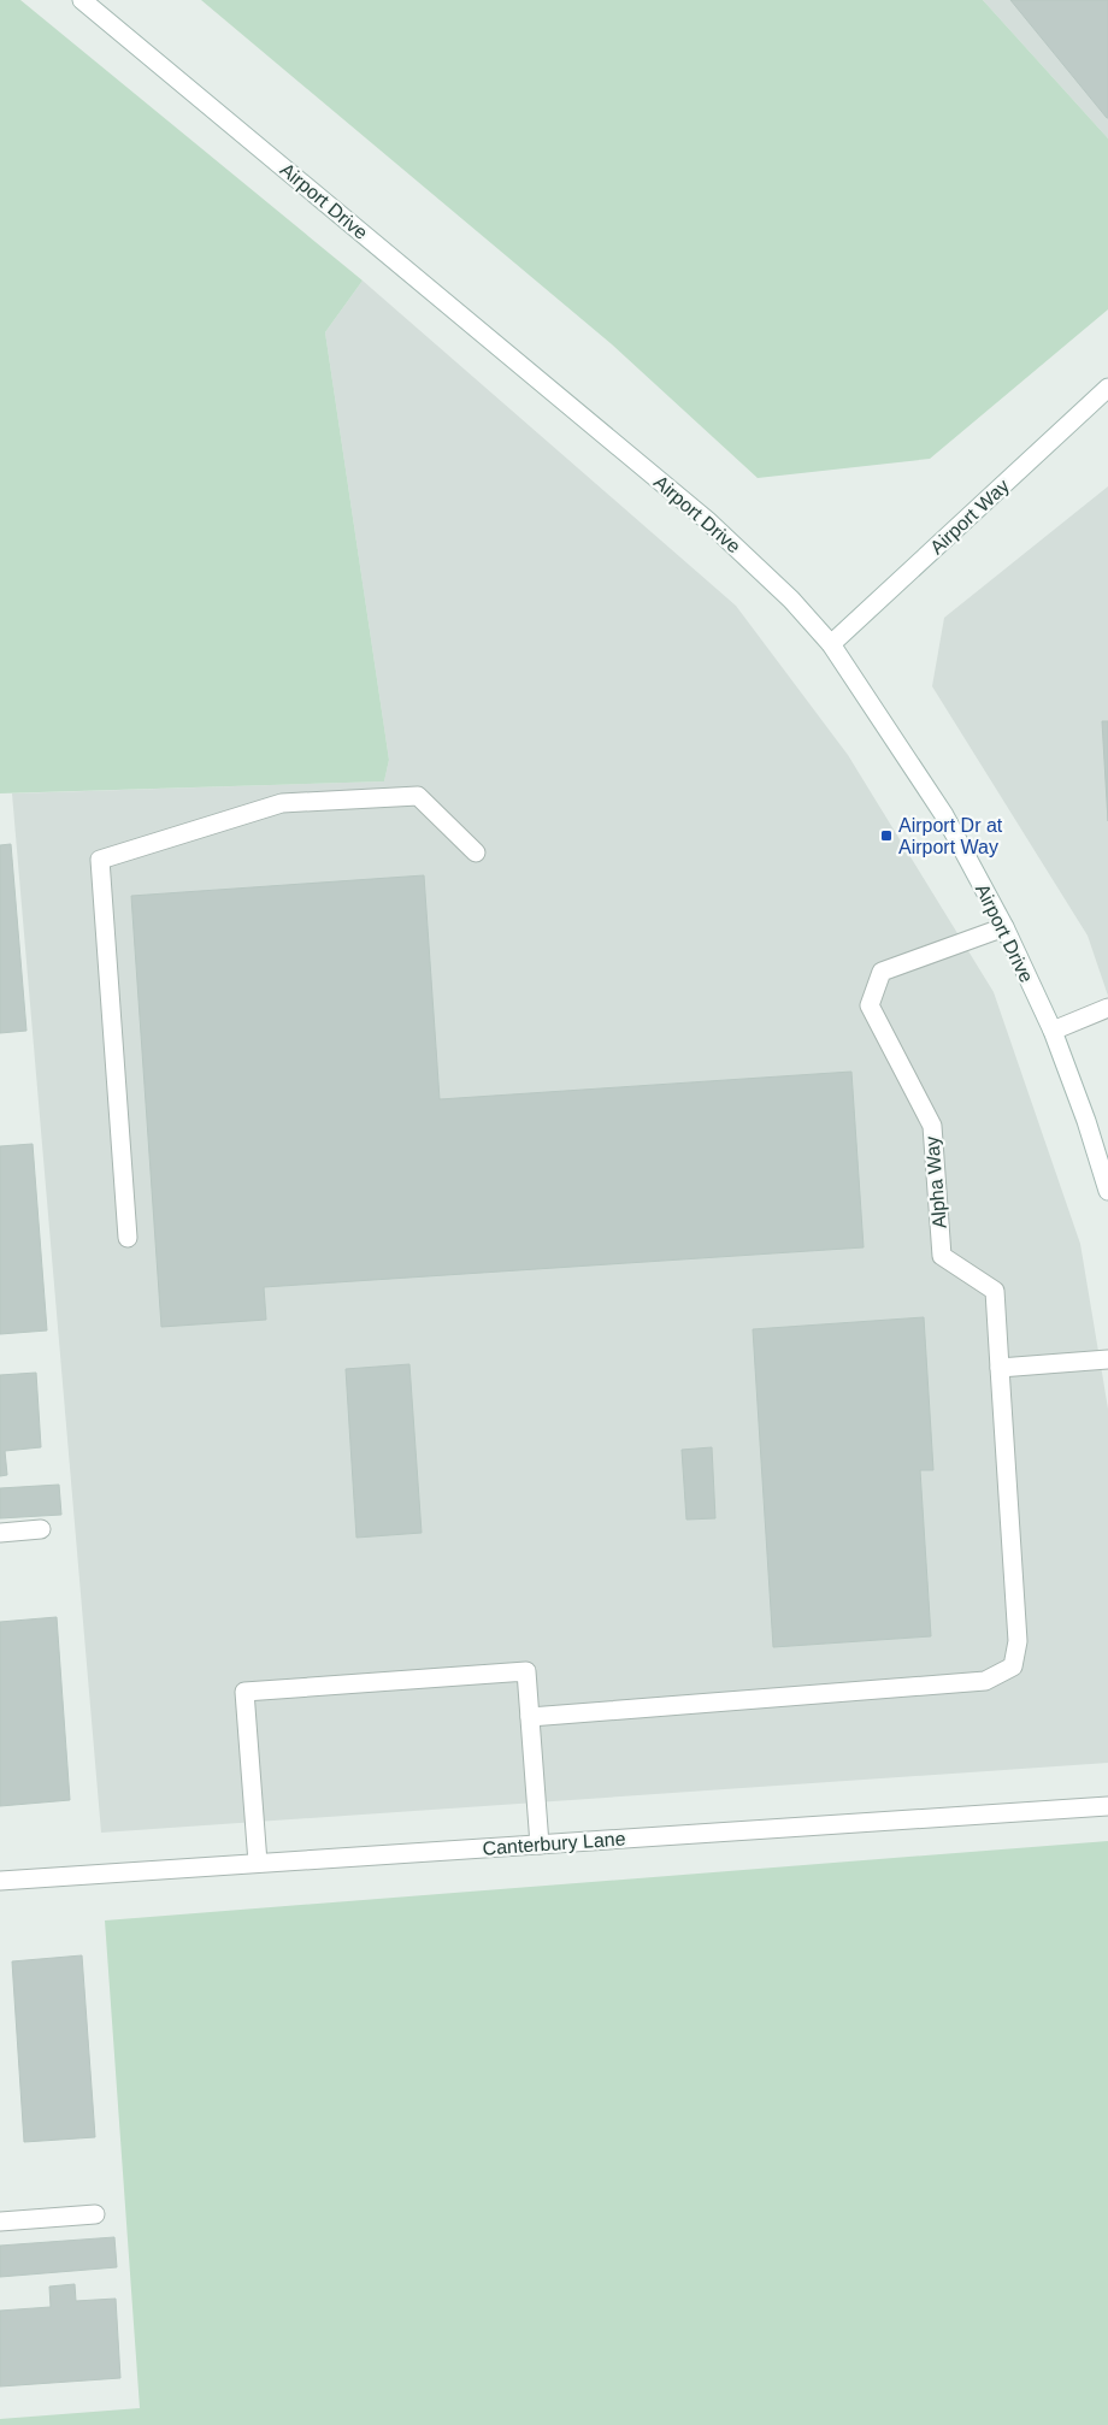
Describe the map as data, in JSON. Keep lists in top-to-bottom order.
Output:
{
  "streets": {
    "street": [
      "Airport Drive",
      "Airport Way",
      "Alpha Way",
      "Canterbury Lane"
    ]
  },
  "crossings": [
    ["Airport Drive", "Airport Way"],
    ["Airport Drive", "Alpha Way"]
  ],
  "places": {
    "transit": ["Airport Dr at Airport Way"]
  }
}
